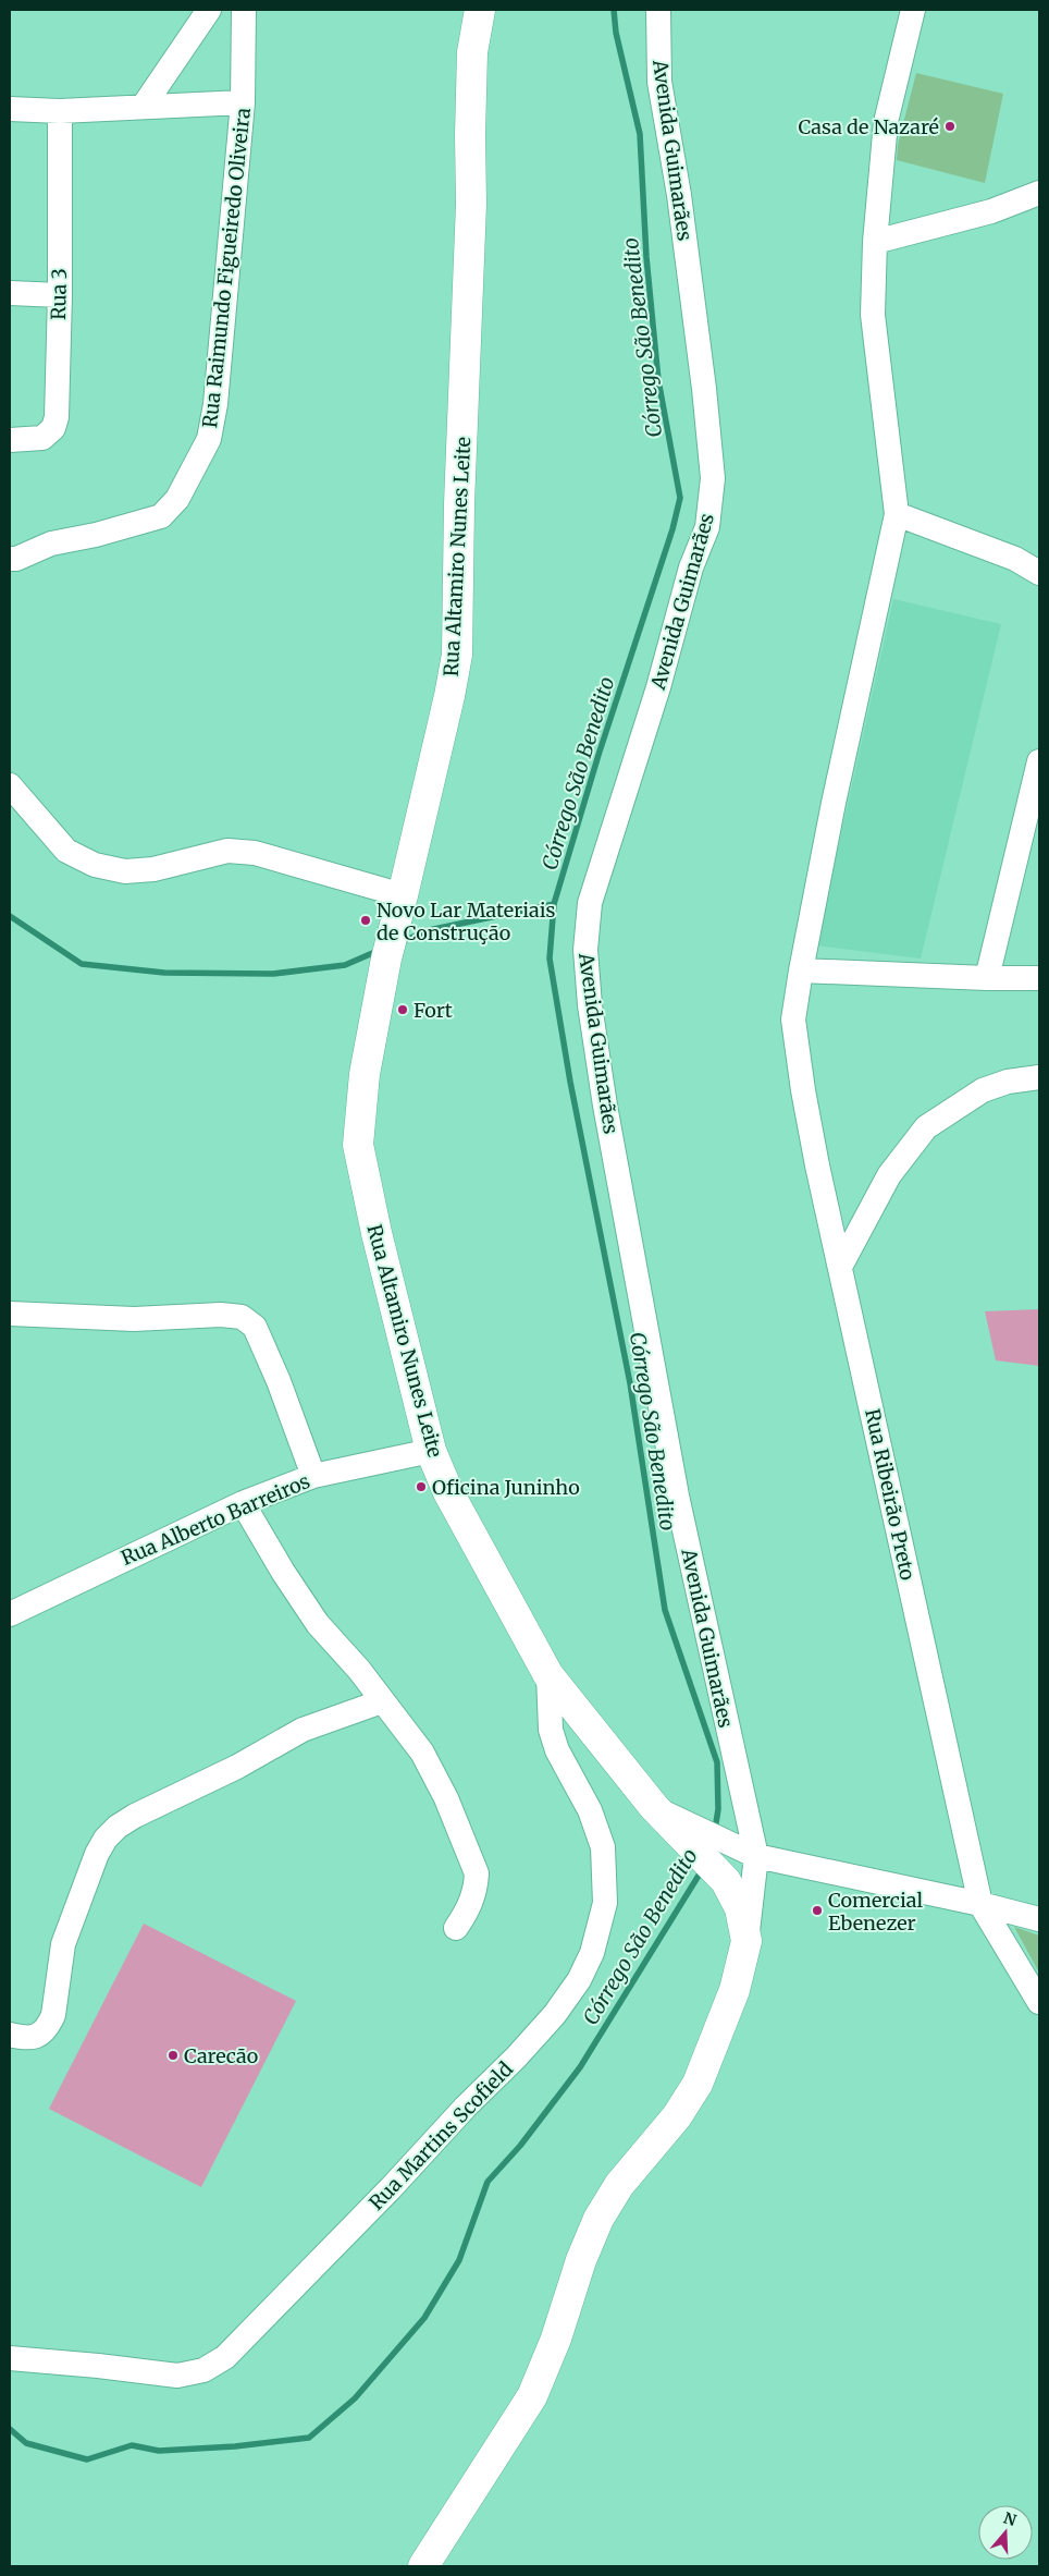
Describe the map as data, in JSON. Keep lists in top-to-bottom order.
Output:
{
  "streets": {
    "main road": ["Rua Altamiro Nunes Leite"],
    "street": [
      "Avenida Guimarães",
      "Rua Raimundo Figueiredo Oliveira",
      "Rua 3",
      "Rua Ribeirão Preto",
      "Rua Alberto Barreiros",
      "Rua Martins Scofield"
    ]
  },
  "crossings": [
    ["Avenida Guimarães", "Rua Altamiro Nunes Leite"],
    ["Rua Altamiro Nunes Leite", "Rua Alberto Barreiros"],
    ["Rua Altamiro Nunes Leite", "Rua Martins Scofield"]
  ],
  "water": ["Córrego São Benedito"],
  "places": [
    "Casa de Nazaré",
    "Novo Lar Materiais de Construção",
    "Fort",
    "Oficina Juninho",
    "Comercial Ebenezer",
    "Carecão"
  ],
  "north": "top"
}
